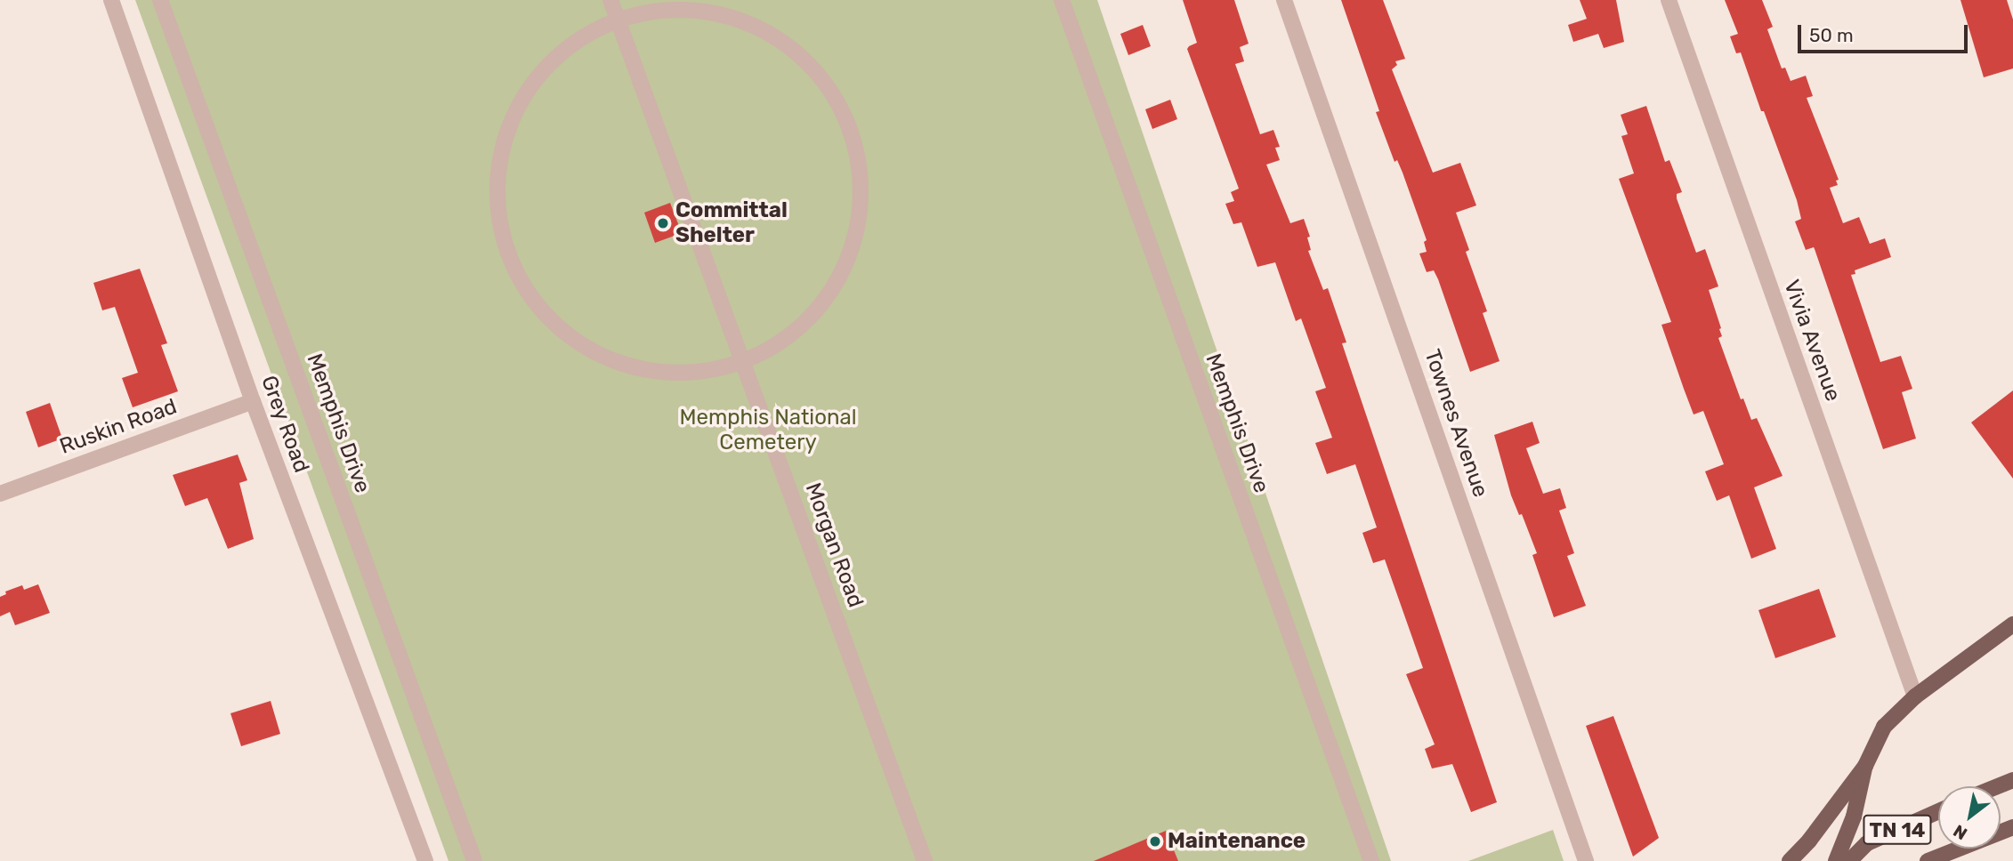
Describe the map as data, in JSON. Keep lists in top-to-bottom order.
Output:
{
  "streets": {
    "main road": ["TN 14"],
    "street": [
      "Vivia Avenue",
      "Memphis Drive",
      "Townes Avenue",
      "Grey Road",
      "Ruskin Road",
      "Morgan Road"
    ]
  },
  "crossings": [
    ["Grey Road", "Ruskin Road"]
  ],
  "parks": ["Memphis National Cemetery"],
  "places": ["Committal Shelter", "Maintenance"],
  "scale_bar": "50 m",
  "north": "bottom left"
}
